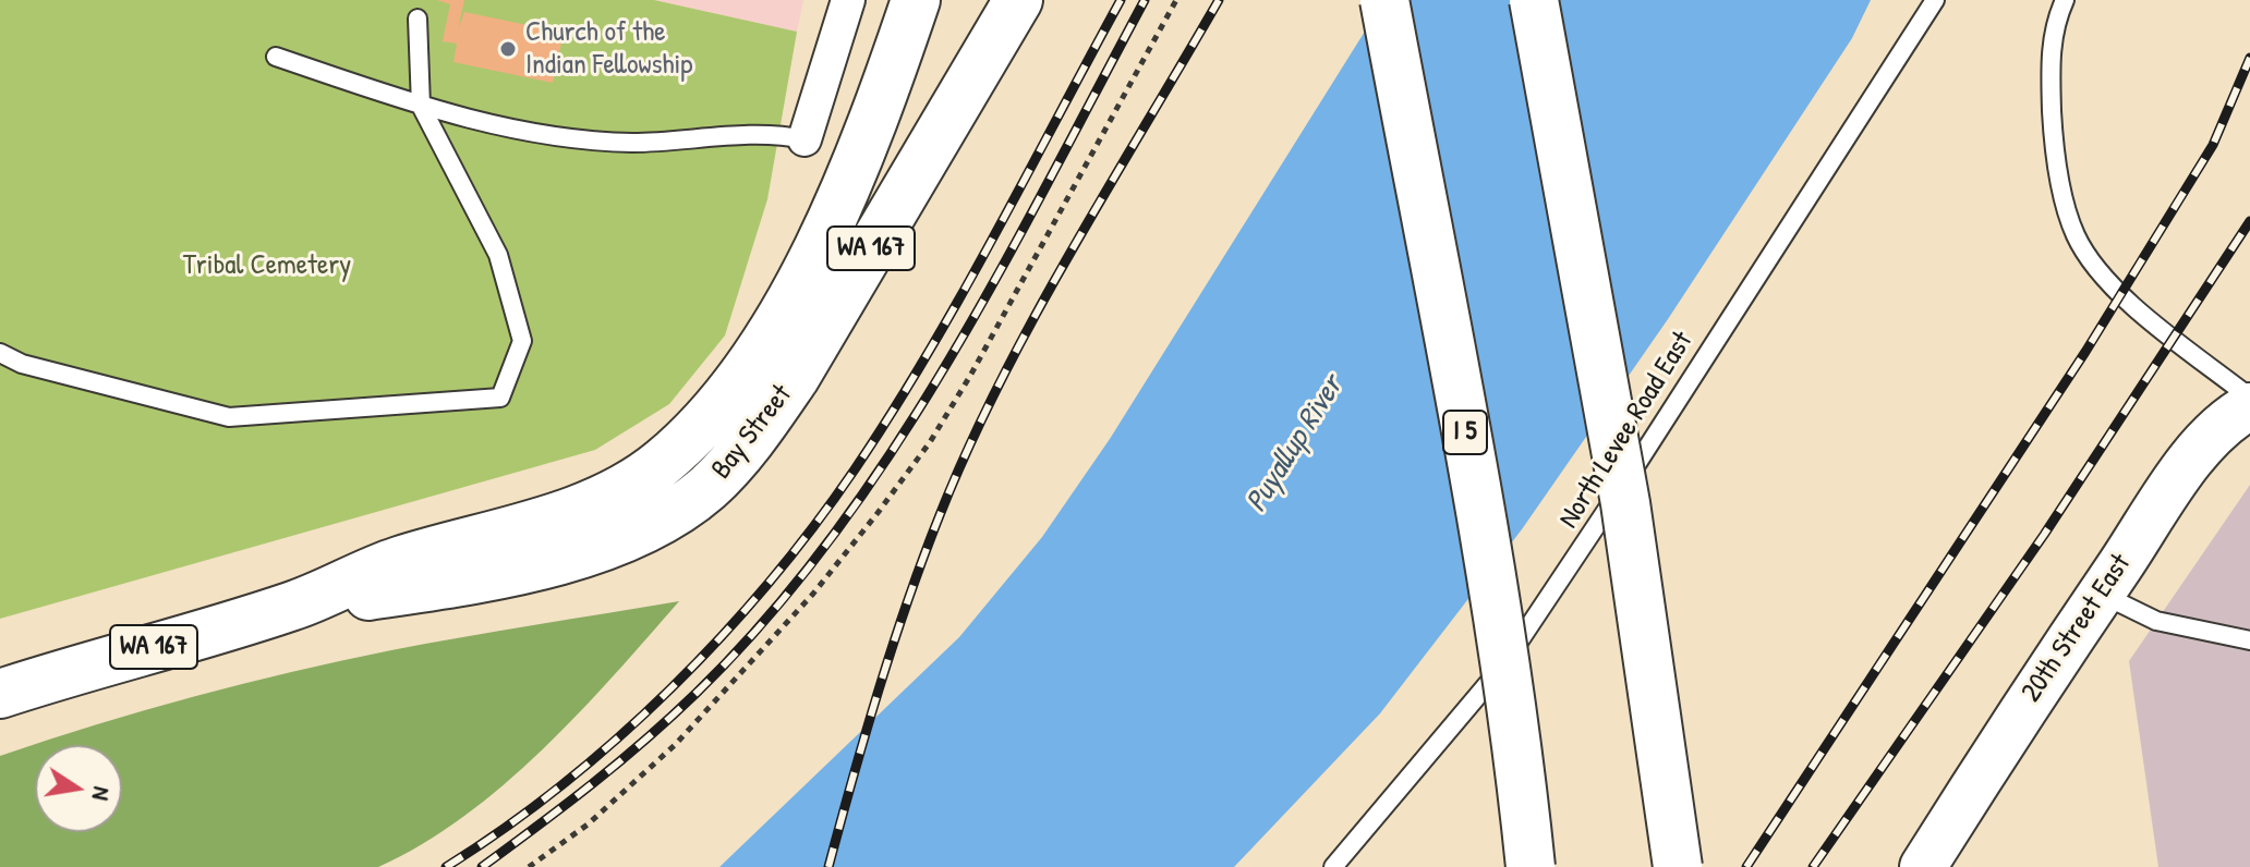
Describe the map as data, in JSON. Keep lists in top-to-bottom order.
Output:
{
  "streets": {
    "main road": ["WA 167", "Bay Street", "I 5"],
    "street": ["20th Street East"],
    "lane": ["North Levee Road East"]
  },
  "water": ["Puyallup River"],
  "parks": ["Tribal Cemetery"],
  "places": ["Church of the Indian Fellowship"],
  "north": "right"
}
